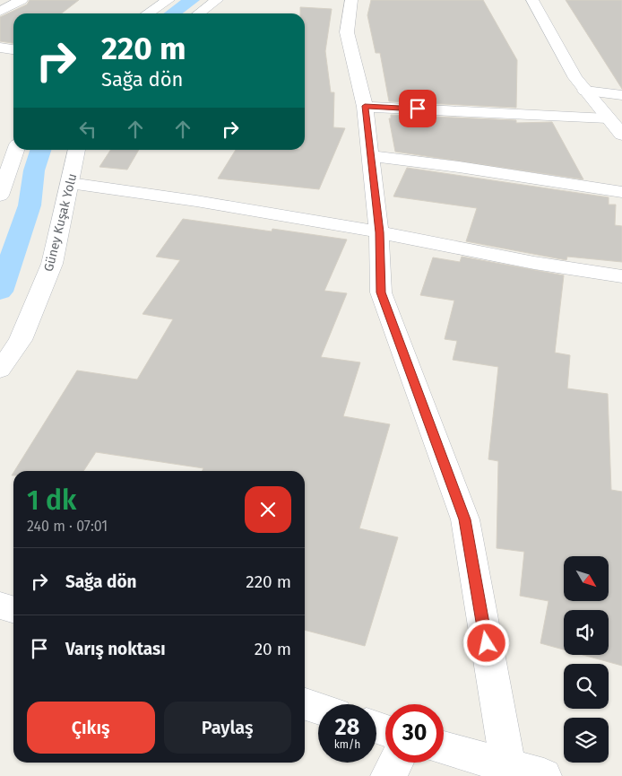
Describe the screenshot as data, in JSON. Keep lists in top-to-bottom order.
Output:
{
  "streets": {
    "street": ["Güney Kuşak Yolu"]
  },
  "north": "bottom right",
  "page": {
    "turn": ["220 m", "Sağa dön"],
    "heading": ["1 dk", "240 m · 07:01"],
    "list": [
      {
        "name": "Sağa dön",
        "value": "220 m"
      },
      {
        "name": "Varış noktası",
        "value": "20 m"
      }
    ],
    "buttons": ["Çıkış", "Paylaş"],
    "speed": "28 km/h",
    "limit": "30"
  }
}
